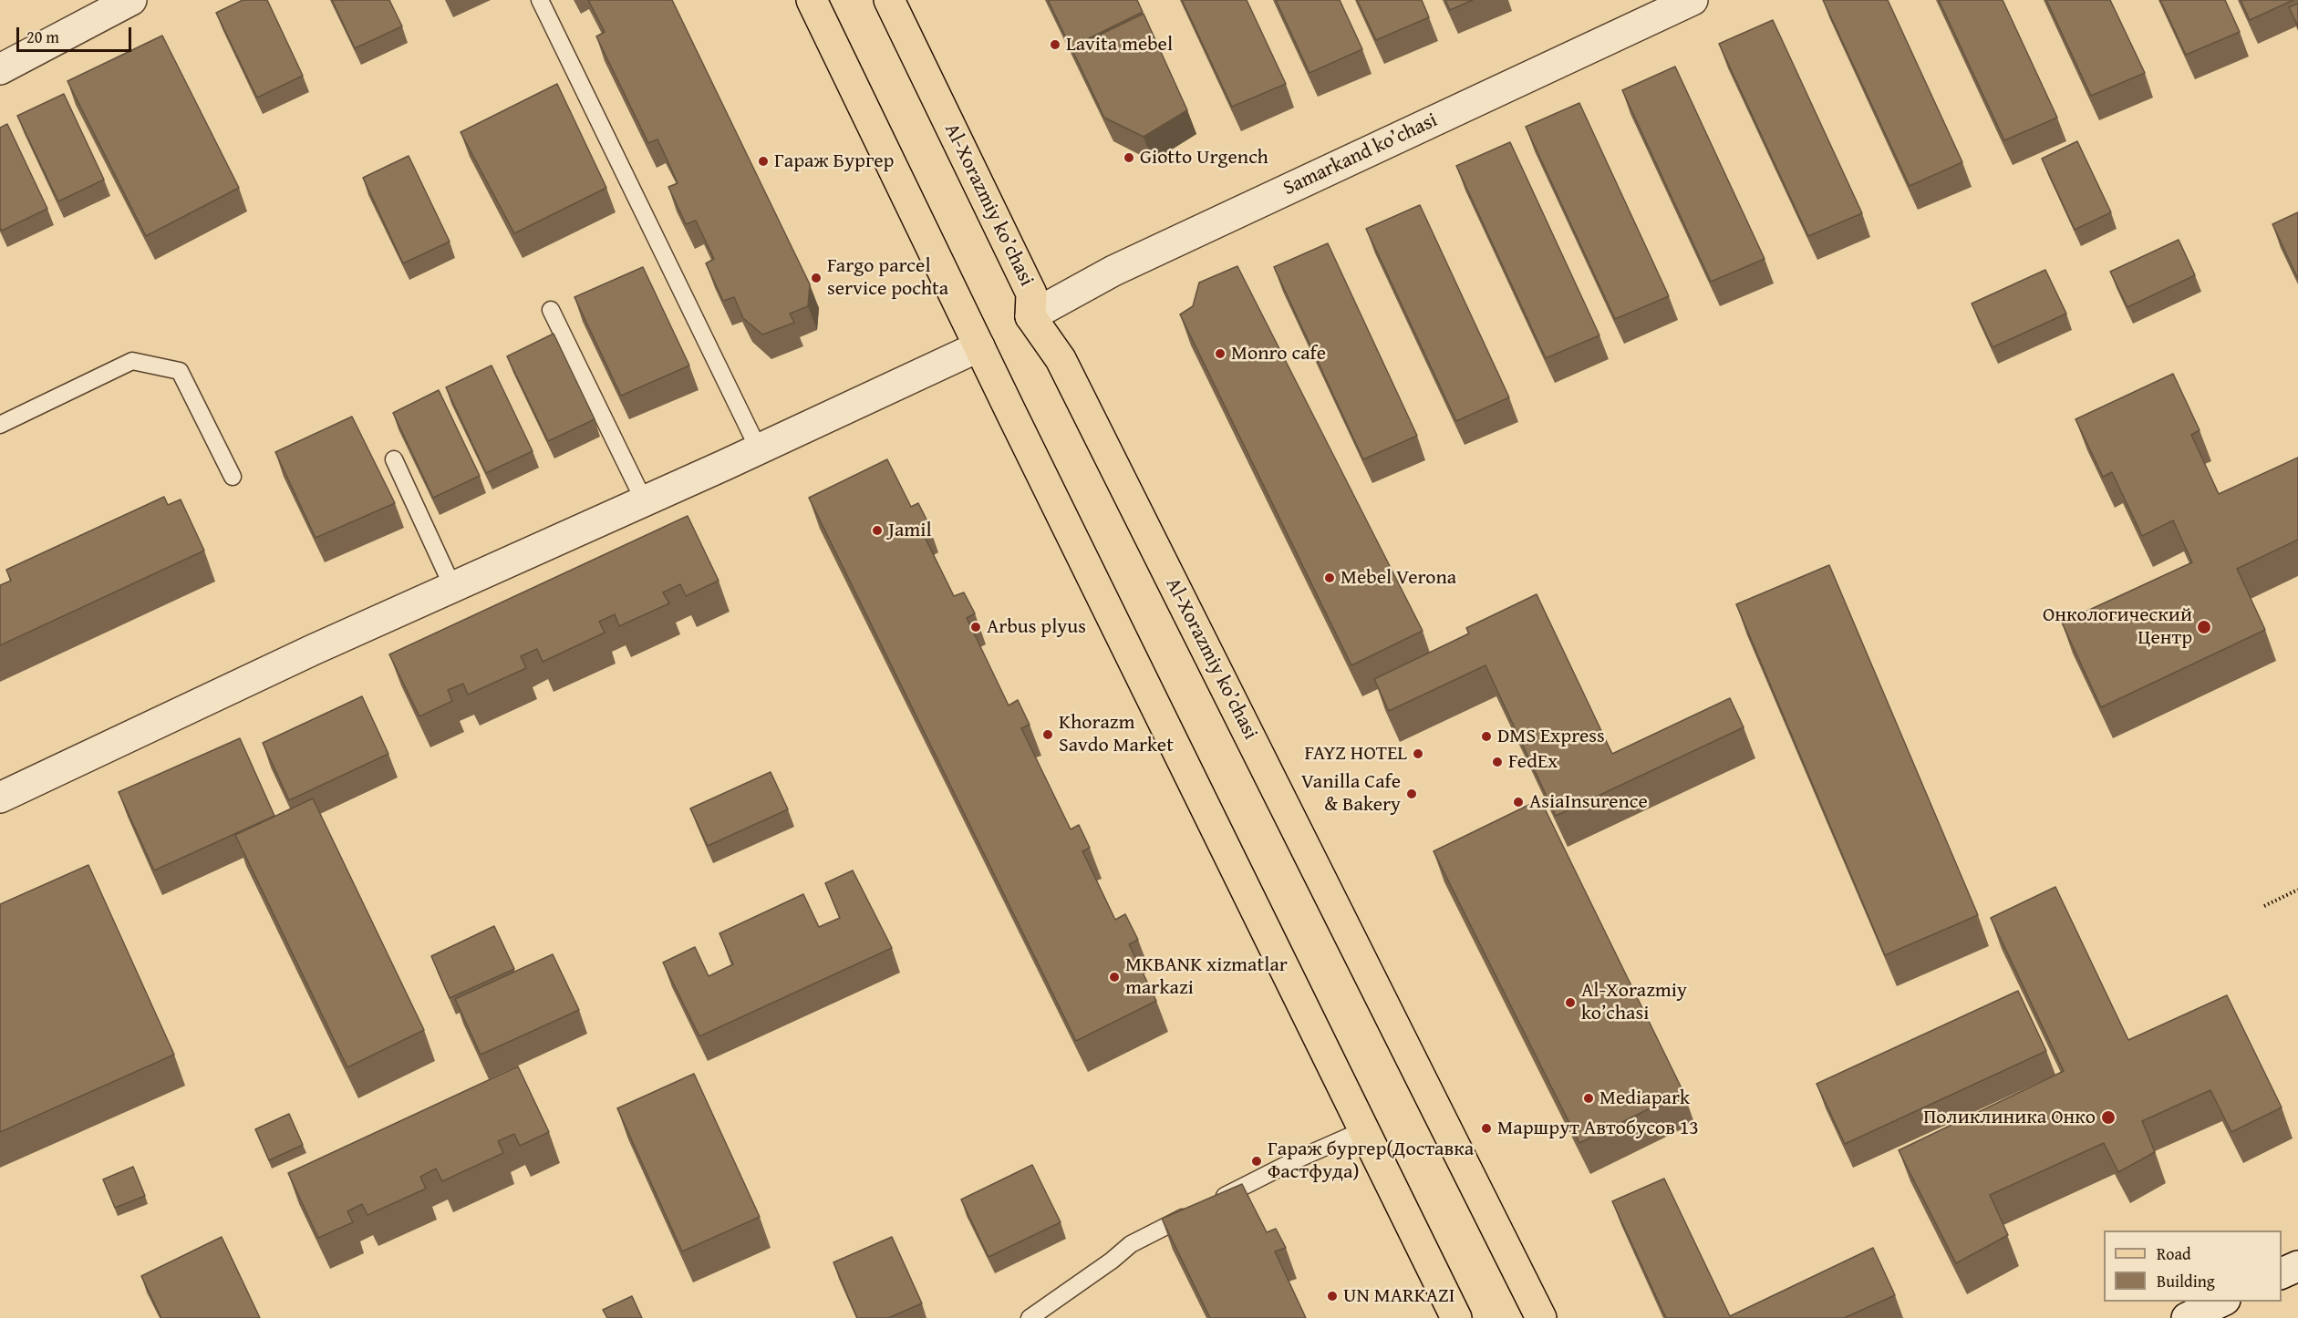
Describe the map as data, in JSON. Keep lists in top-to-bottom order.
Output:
{
  "streets": {
    "main road": ["Al-Xorazmiy ko’chasi"],
    "street": ["Samarkand ko’chasi"]
  },
  "crossings": [
    ["Samarkand ko’chasi", "Al-Xorazmiy ko’chasi"]
  ],
  "places": [
    "Lavita mebel",
    "Giotto Urgench",
    "Гараж Бургер",
    "Fargo parcel service pochta",
    "Monro cafe",
    "Jamil",
    "Mebel Verona",
    "Arbus plyus",
    "Онкологический Центр",
    "Khorazm Savdo Market",
    "DMS Express",
    "FAYZ HOTEL",
    "FedEx",
    "Vanilla Cafe & Bakery",
    "AsiaInsurence",
    "MKBANK xizmatlar markazi",
    "Al-Xorazmiy ko’chasi",
    "Mediapark",
    "Поликлиника Онко",
    "Маршрут Автобусов 13",
    "Гараж бургер(Доставка Фастфуда)",
    "UN MARKAZI"
  ],
  "legend": ["Road", "Building"],
  "scale_bar": "20 m"
}
